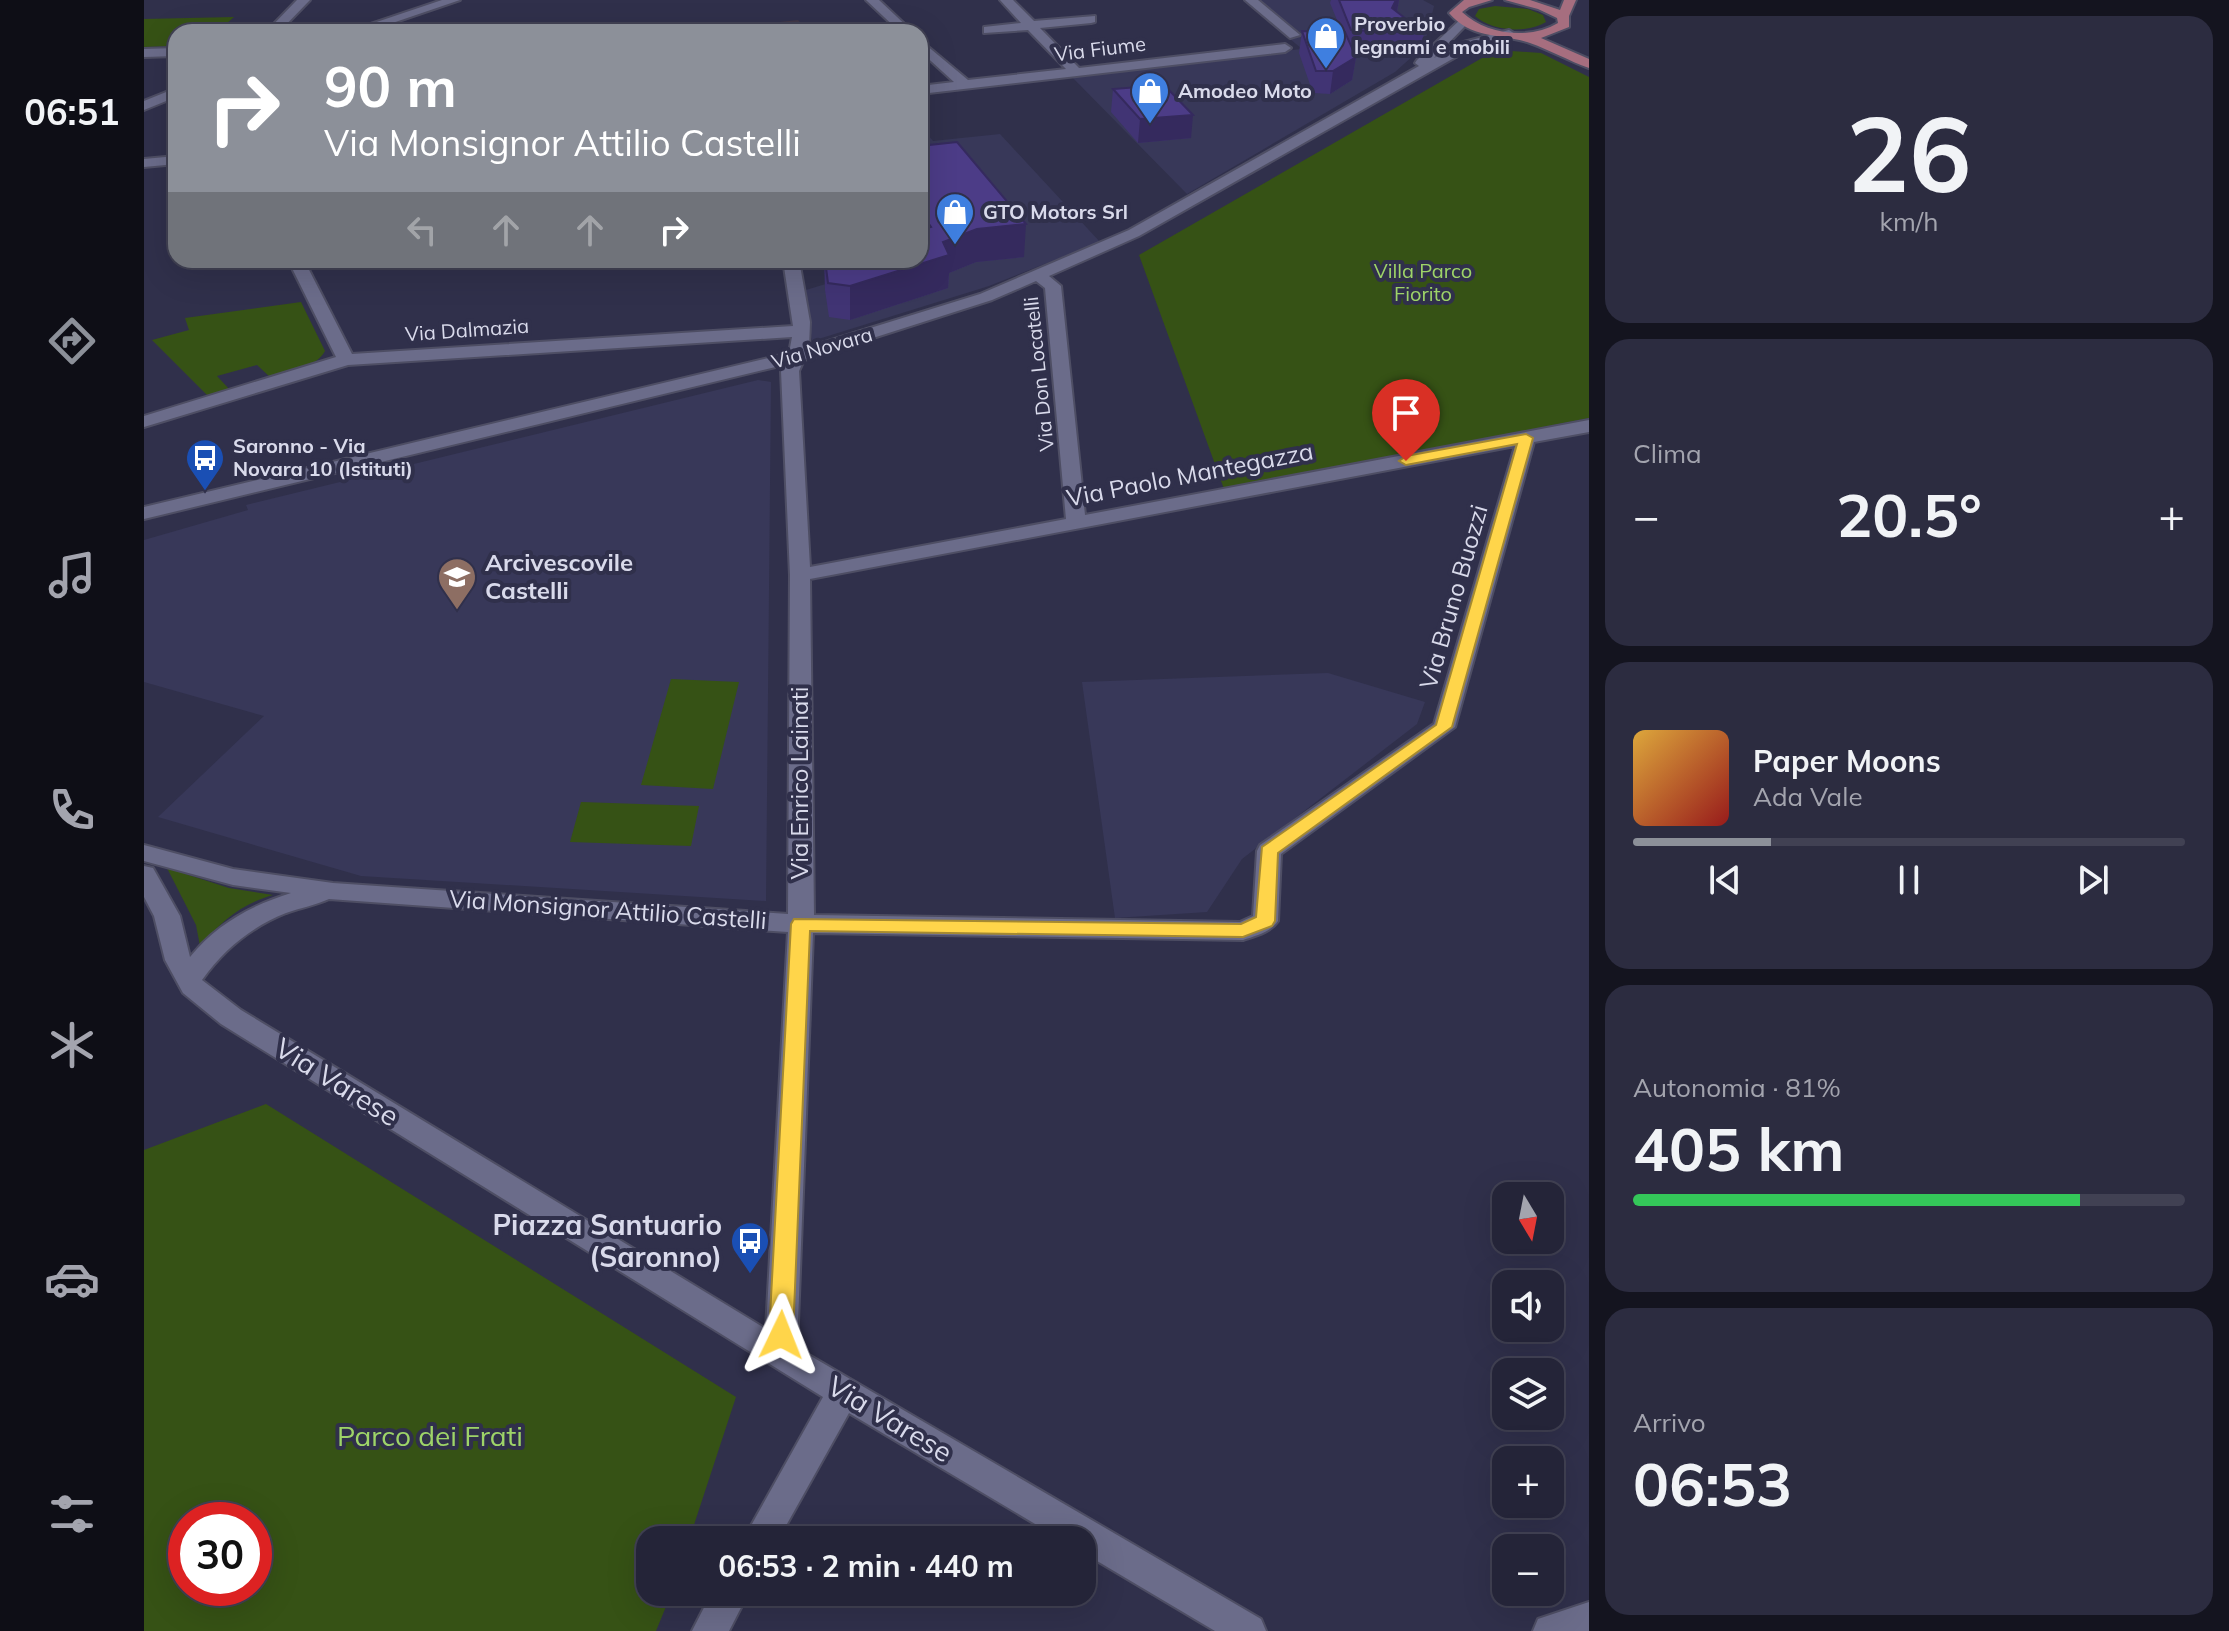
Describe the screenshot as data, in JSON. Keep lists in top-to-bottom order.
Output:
{
  "streets": {
    "street": [
      "Via Fiume",
      "Via Dalmazia",
      "Via Novara",
      "Via Don Locatelli",
      "Via Paolo Mantegazza",
      "Via Bruno Buozzi",
      "Via Enrico Lainati",
      "Via Monsignor Attilio Castelli",
      "Via Varese"
    ]
  },
  "crossings": [
    ["Via Dalmazia", "Via Enrico Lainati"],
    ["Via Novara", "Via Don Locatelli"],
    ["Via Novara", "Via Enrico Lainati"],
    ["Via Don Locatelli", "Via Paolo Mantegazza"],
    ["Via Paolo Mantegazza", "Via Bruno Buozzi"],
    ["Via Paolo Mantegazza", "Via Enrico Lainati"],
    ["Via Bruno Buozzi", "Via Monsignor Attilio Castelli"],
    ["Via Enrico Lainati", "Via Monsignor Attilio Castelli"],
    ["Via Enrico Lainati", "Via Varese"],
    ["Via Monsignor Attilio Castelli", "Via Varese"]
  ],
  "parks": ["Villa Parco Fiorito", "Parco dei Frati"],
  "places": {
    "shop": ["Proverbio legnami e mobili", "Amodeo Moto", "GTO Motors Srl"],
    "bus stop": ["Saronno - Via Novara 10 (Istituti)", "Piazza Santuario (Saronno)"],
    "school or university": ["Arcivescovile Castelli"]
  },
  "north": "bottom",
  "page": {
    "tabs": "06:51",
    "tile": [
      ["26", "km/h"],
      "Clima",
      ["Autonomia · 81%", "405 km"],
      ["Arrivo", "06:53"]
    ],
    "turn": ["90 m", "Via Monsignor Attilio Castelli"],
    "heat": ["−", "20.5°", "+"],
    "song": ["Paper Moons", "Ada Vale"],
    "map_buttons": ["+", "−"],
    "limit": "30",
    "trip": "06:53 · 2 min · 440 m"
  }
}
